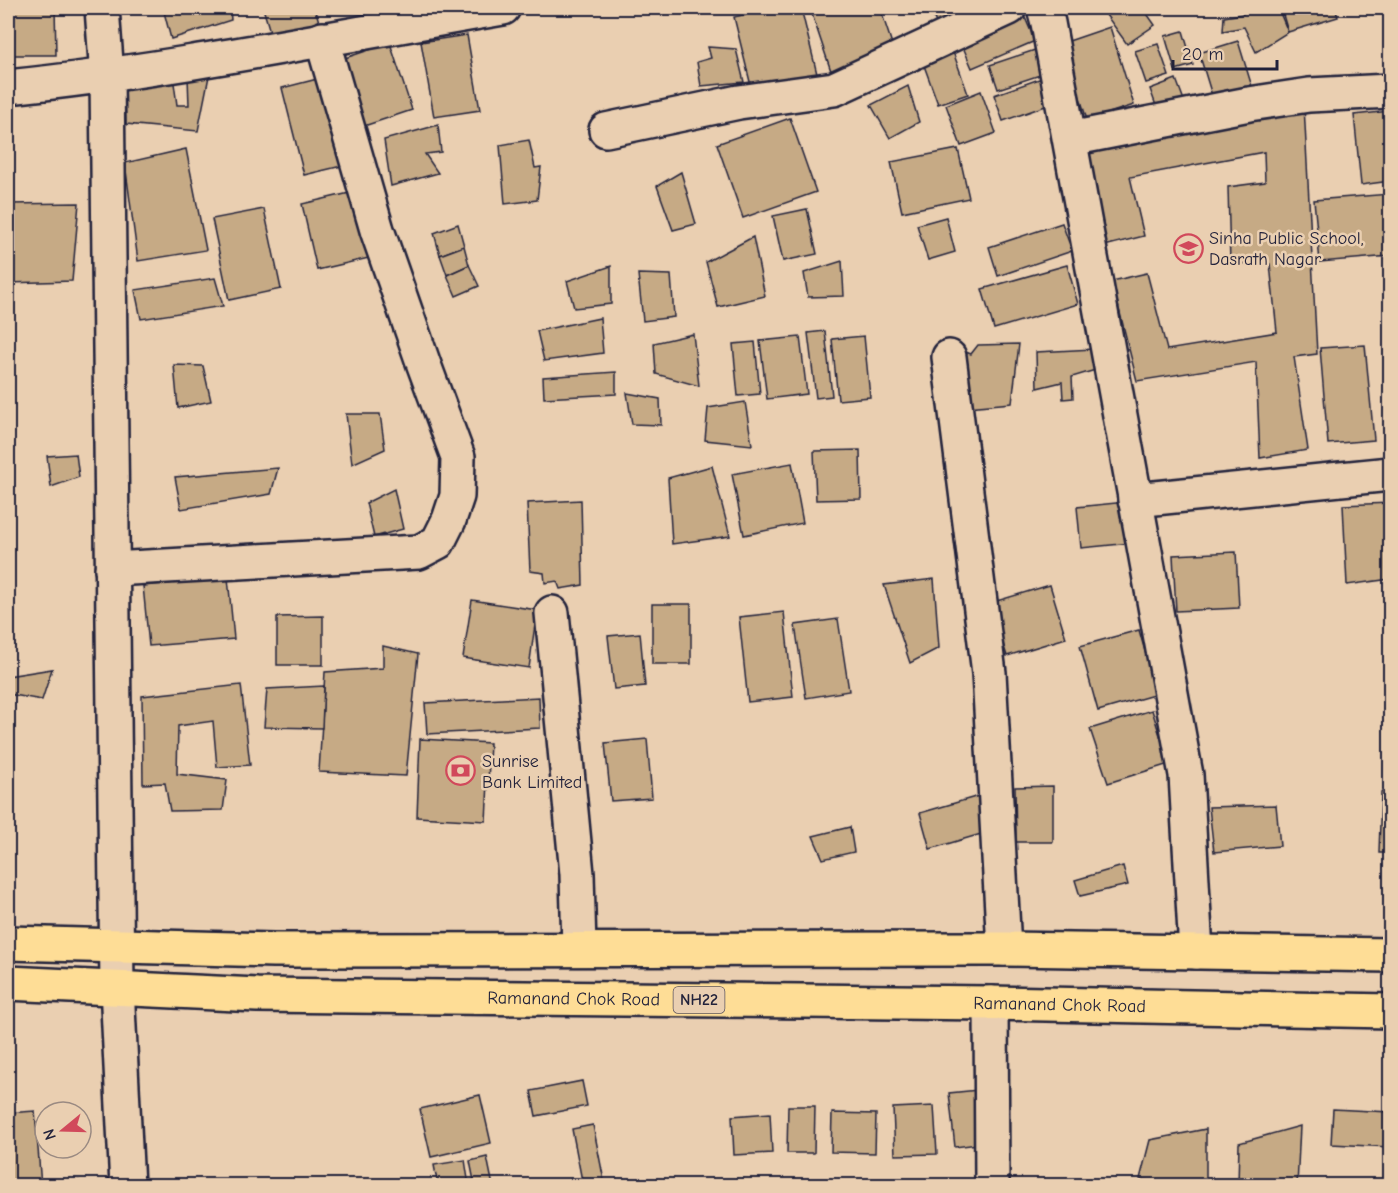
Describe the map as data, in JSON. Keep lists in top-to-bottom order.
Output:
{
  "streets": {
    "highway": ["Ramanand Chok Road", "NH22"]
  },
  "places": {
    "school or university": ["Sinha Public School, Dasrath Nagar"],
    "bank": ["Sunrise Bank Limited"]
  },
  "scale_bar": "20 m",
  "north": "left"
}
